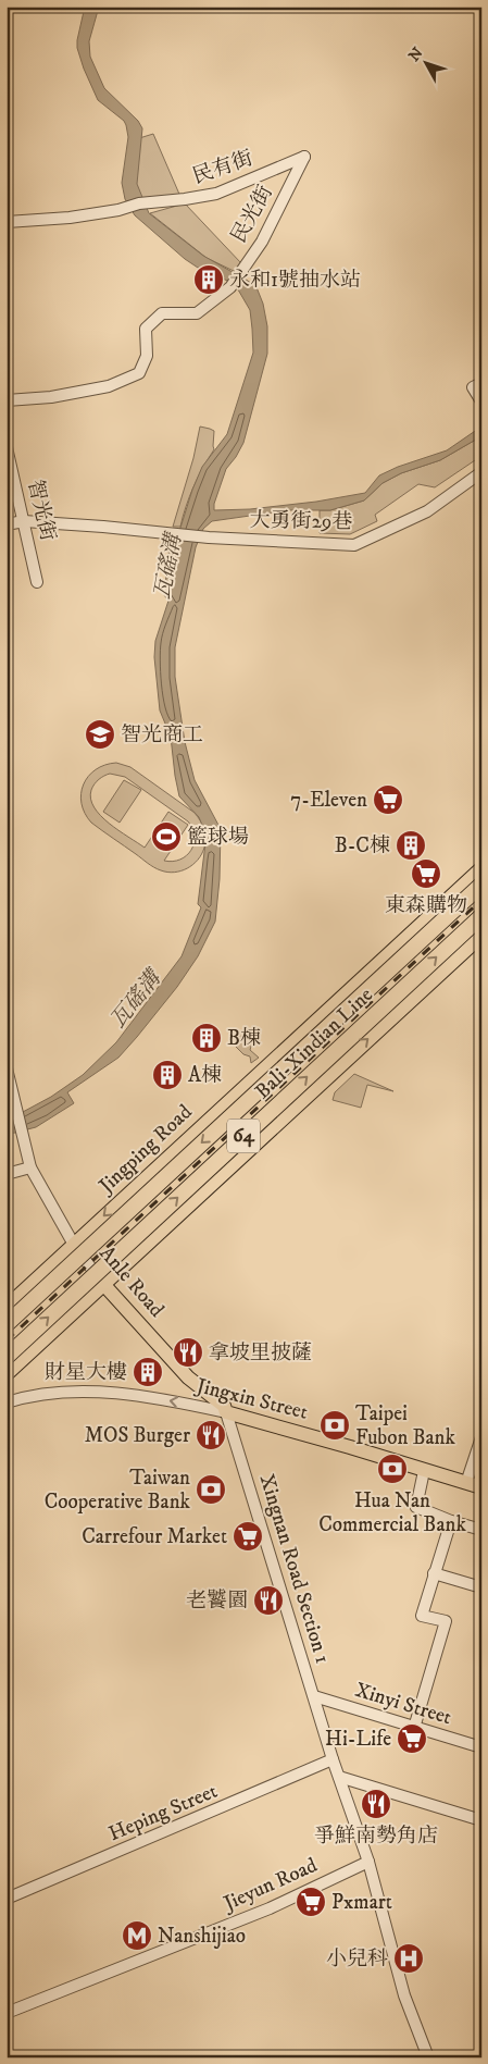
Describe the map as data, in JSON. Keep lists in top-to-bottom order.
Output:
{
  "streets": {
    "highway": ["Bali-Xindian Line", "64"],
    "main road": ["Jingping Road", "Anle Road", "Jingxin Street"],
    "street": [
      "民有街",
      "民光街",
      "智光街",
      "大勇街29巷",
      "Xingnan Road Section 1",
      "Xinyi Street",
      "Heping Street",
      "Jieyun Road"
    ]
  },
  "crossings": [
    ["民有街", "民光街"],
    ["智光街", "大勇街29巷"],
    ["Jingping Road", "Anle Road"],
    ["Anle Road", "Jingxin Street"],
    ["Anle Road", "Xingnan Road Section 1"],
    ["Jingxin Street", "Xingnan Road Section 1"],
    ["Xingnan Road Section 1", "Xinyi Street"],
    ["Xingnan Road Section 1", "Heping Street"],
    ["Xingnan Road Section 1", "Jieyun Road"]
  ],
  "one_way": ["Jingxin Street"],
  "water": ["瓦磘溝"],
  "places": {
    "building": [
      "永和1號抽水站",
      "B-C棟",
      "B棟",
      "A棟",
      "財星大樓"
    ],
    "school or university": ["智光商工"],
    "supermarket": [
      "7-Eleven",
      "東森購物",
      "Carrefour Market",
      "Hi-Life",
      "Pxmart"
    ],
    "sports": ["籃球場"],
    "restaurant": [
      "拿坡里披薩",
      "MOS Burger",
      "老饕園",
      "爭鮮南勢角店"
    ],
    "bank": ["Taipei Fubon Bank", "Hua Nan Commercial Bank", "Taiwan Cooperative Bank"],
    "metro station": ["Nanshijiao"],
    "hospital": ["小兒科"]
  },
  "north": "top left"
}
